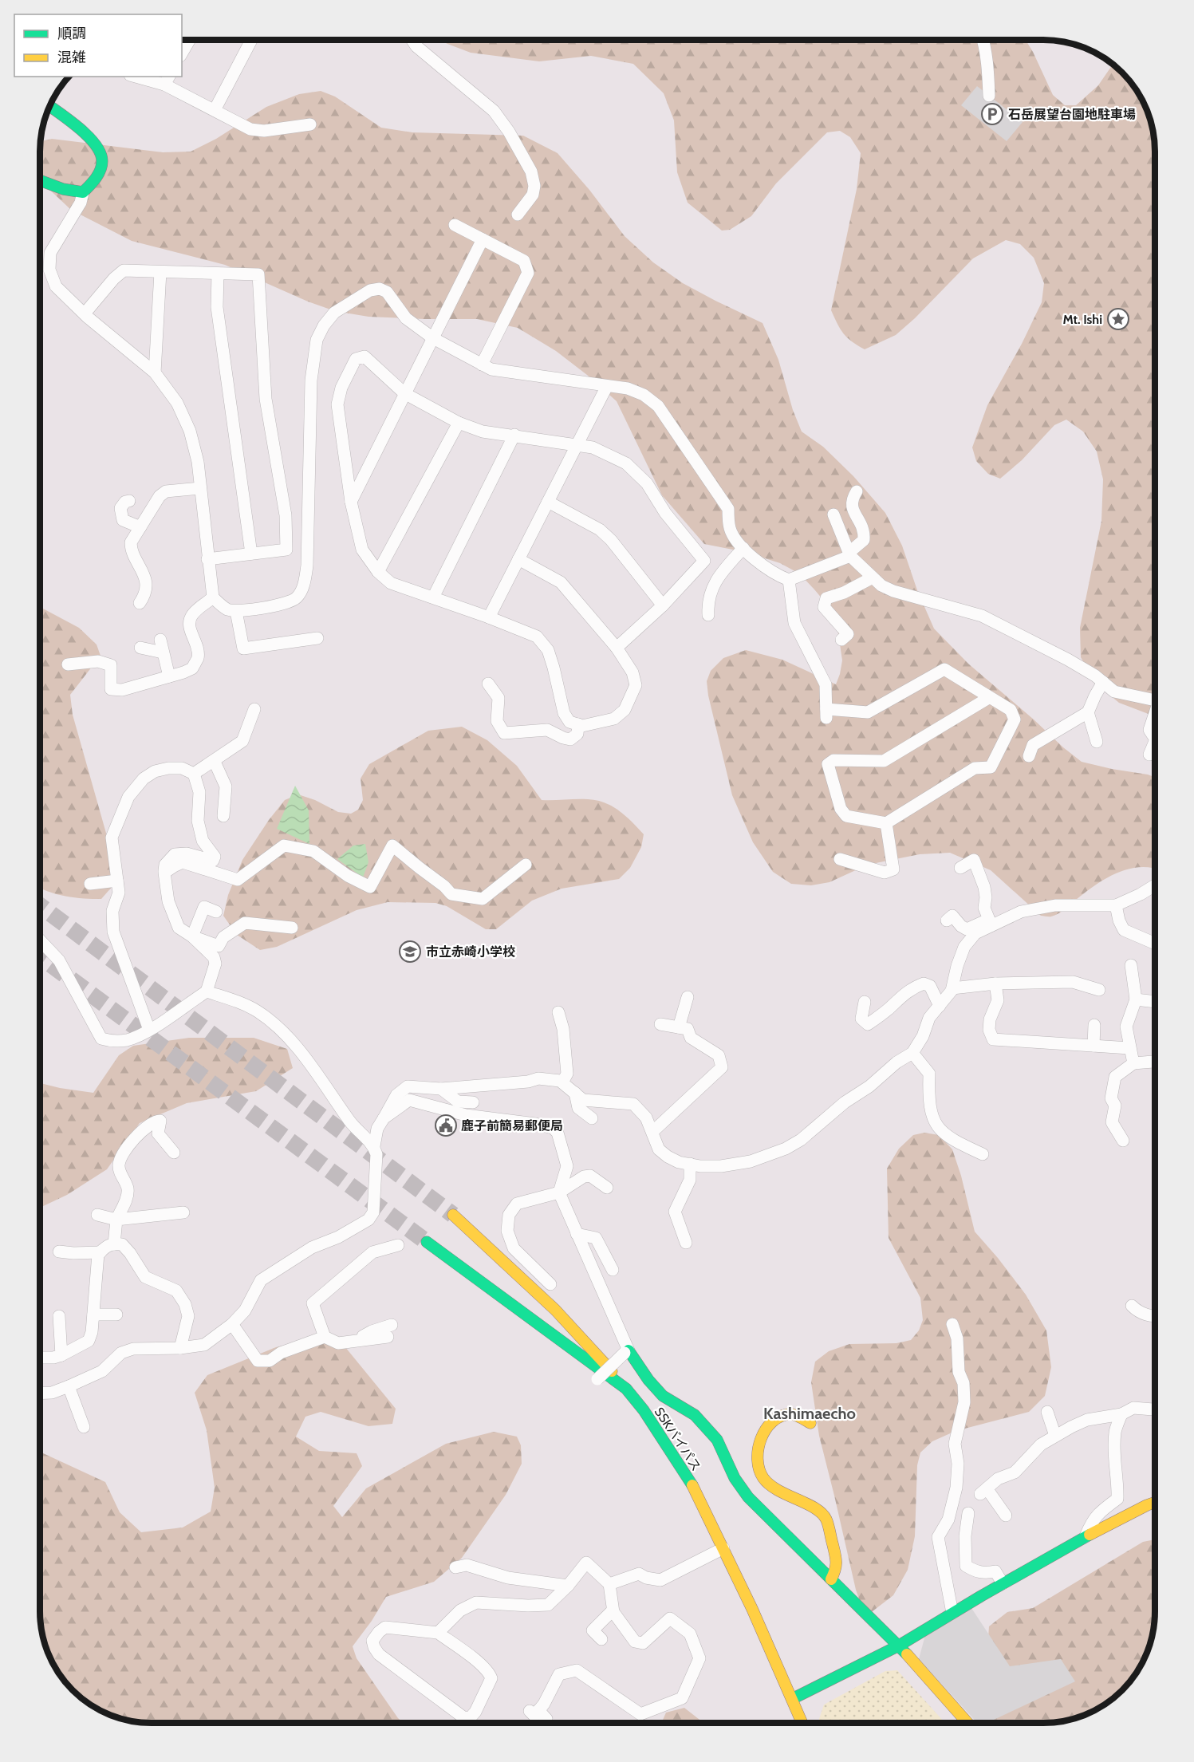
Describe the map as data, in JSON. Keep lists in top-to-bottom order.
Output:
{
  "streets": {
    "street": ["SSKバイパス"]
  },
  "districts": ["Kashimaecho"],
  "places": {
    "parking": ["石岳展望台園地駐車場"],
    "place": ["Mt. Ishi"],
    "school or university": ["市立赤崎小学校"],
    "public building": ["鹿子前簡易郵便局"]
  },
  "legend": ["順調", "混雑"]
}
